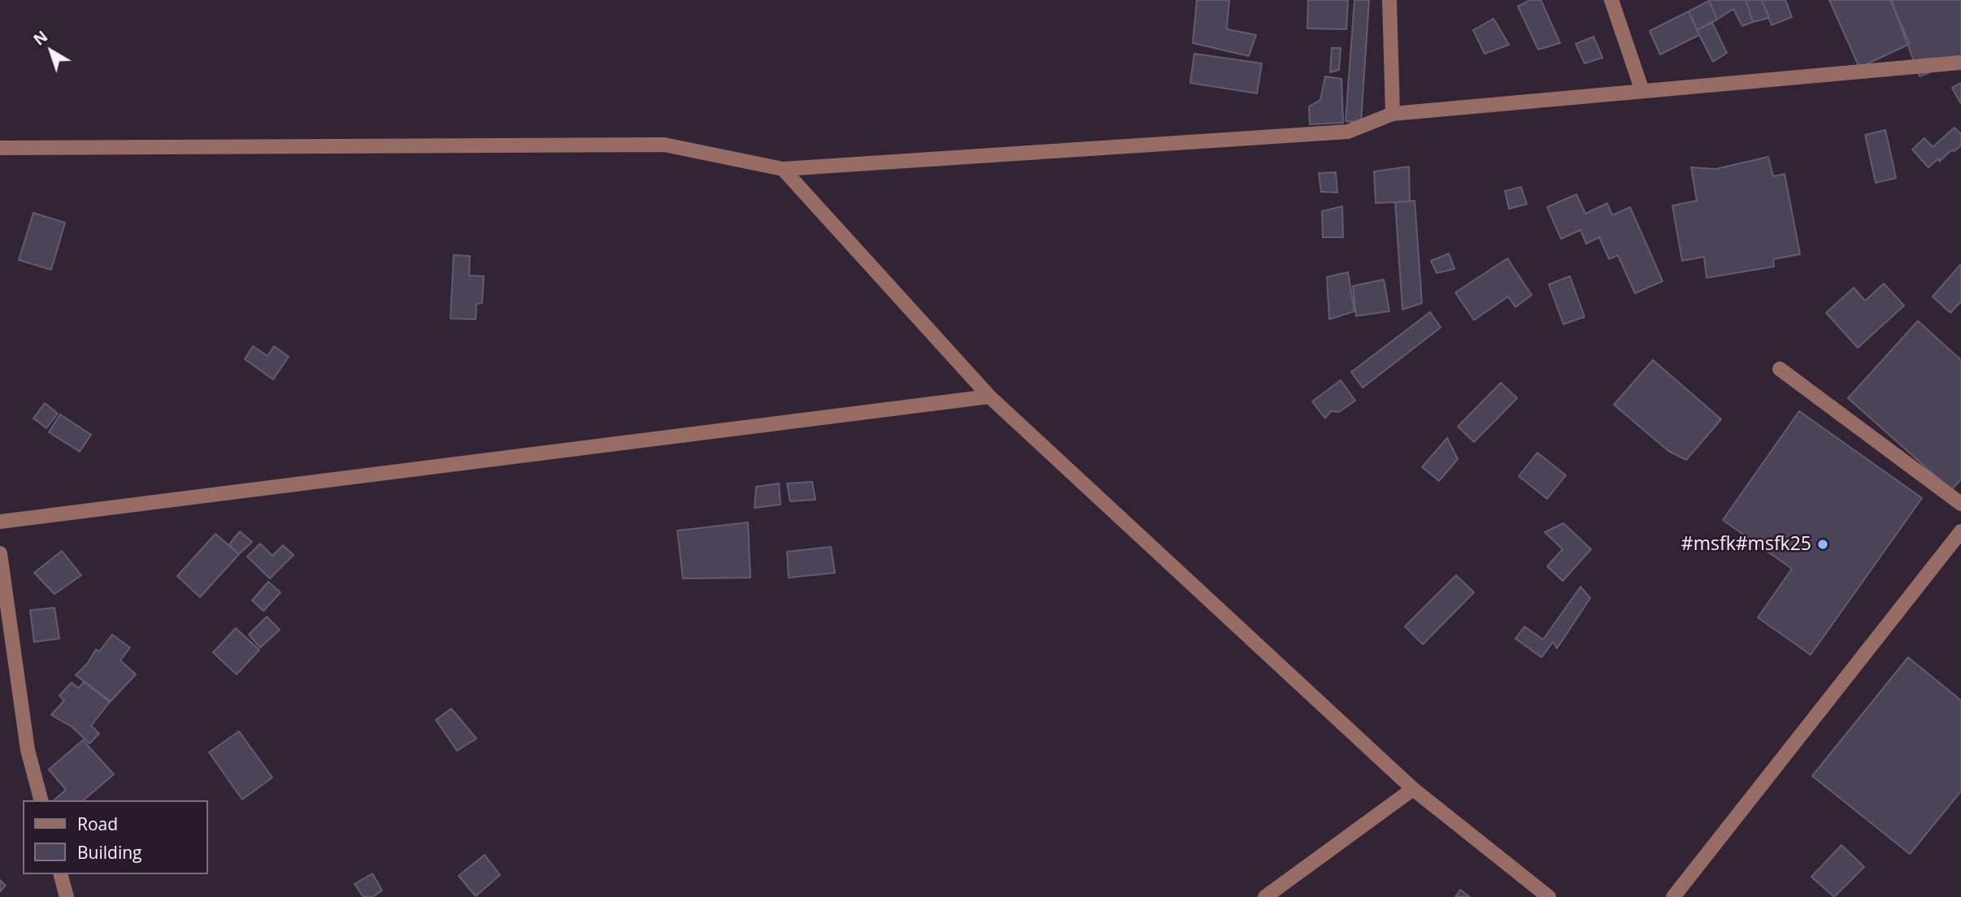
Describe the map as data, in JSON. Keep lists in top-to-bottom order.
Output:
{
  "places": ["#msfk#msfk25"],
  "legend": ["Road", "Building"],
  "north": "top left"
}
